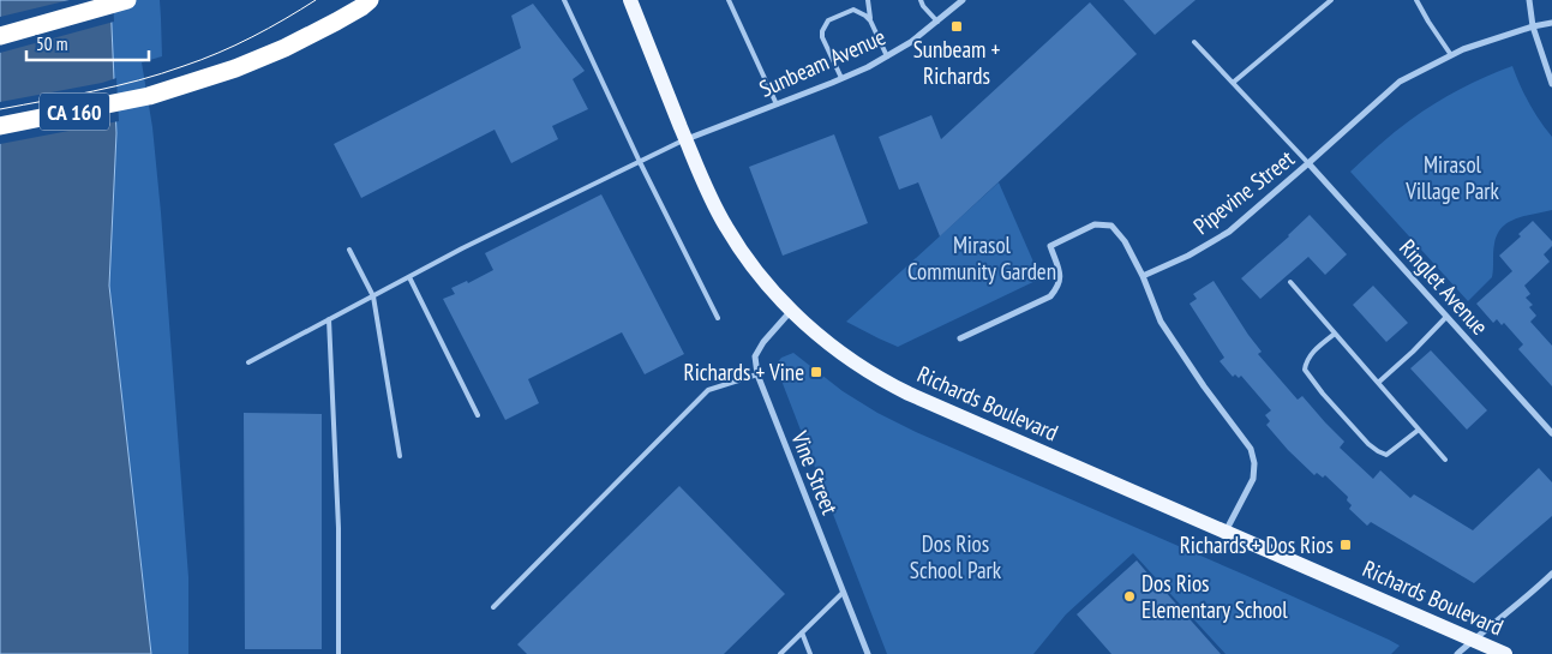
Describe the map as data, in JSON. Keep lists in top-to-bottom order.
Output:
{
  "streets": {
    "highway": ["CA 160"],
    "main road": ["Richards Boulevard"],
    "street": [
      "Sunbeam Avenue",
      "Pipevine Street",
      "Ringlet Avenue",
      "Vine Street"
    ]
  },
  "crossings": [
    ["Sunbeam Avenue", "Richards Boulevard"],
    ["Pipevine Street", "Ringlet Avenue"],
    ["Richards Boulevard", "Vine Street"]
  ],
  "parks": ["Mirasol Village Park", "Mirasol Community Garden", "Dos Rios School Park"],
  "places": {
    "transit": ["Sunbeam + Richards", "Richards + Vine", "Richards + Dos Rios"],
    "other": ["Dos Rios Elementary School"]
  },
  "scale_bar": "50 m"
}
